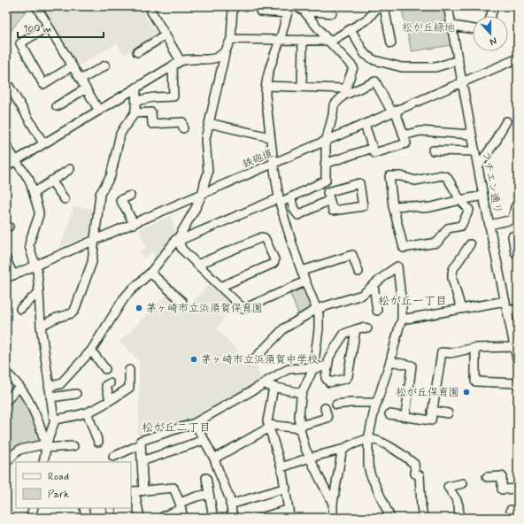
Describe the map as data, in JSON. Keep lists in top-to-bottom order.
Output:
{
  "streets": {
    "street": ["鉄砲道", "ラチエン通り"]
  },
  "crossings": [
    ["鉄砲道", "ラチエン通り"]
  ],
  "districts": ["松が丘一丁目", "松が丘二丁目"],
  "parks": ["松が丘緑地"],
  "places": ["茅ヶ崎市立浜須賀保育園", "茅ヶ崎市立浜須賀中学校", "松が丘保育園"],
  "legend": ["Road", "Park"],
  "scale_bar": "100 m",
  "north": "bottom"
}
